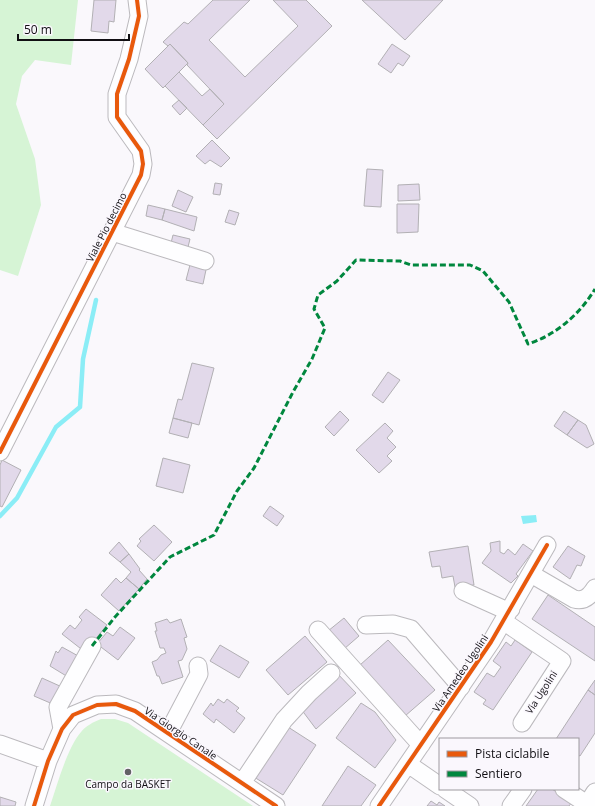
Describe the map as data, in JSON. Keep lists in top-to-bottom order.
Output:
{
  "streets": {
    "street": [
      "Viale Pio decimo",
      "Via Amedeo Ugolini",
      "Via Ugolini",
      "Via Giorgio Canale"
    ]
  },
  "crossings": [
    ["Via Amedeo Ugolini", "Via Ugolini"]
  ],
  "places": ["Campo da BASKET"],
  "legend": ["Pista ciclabile", "Sentiero"],
  "scale_bar": "50 m"
}
